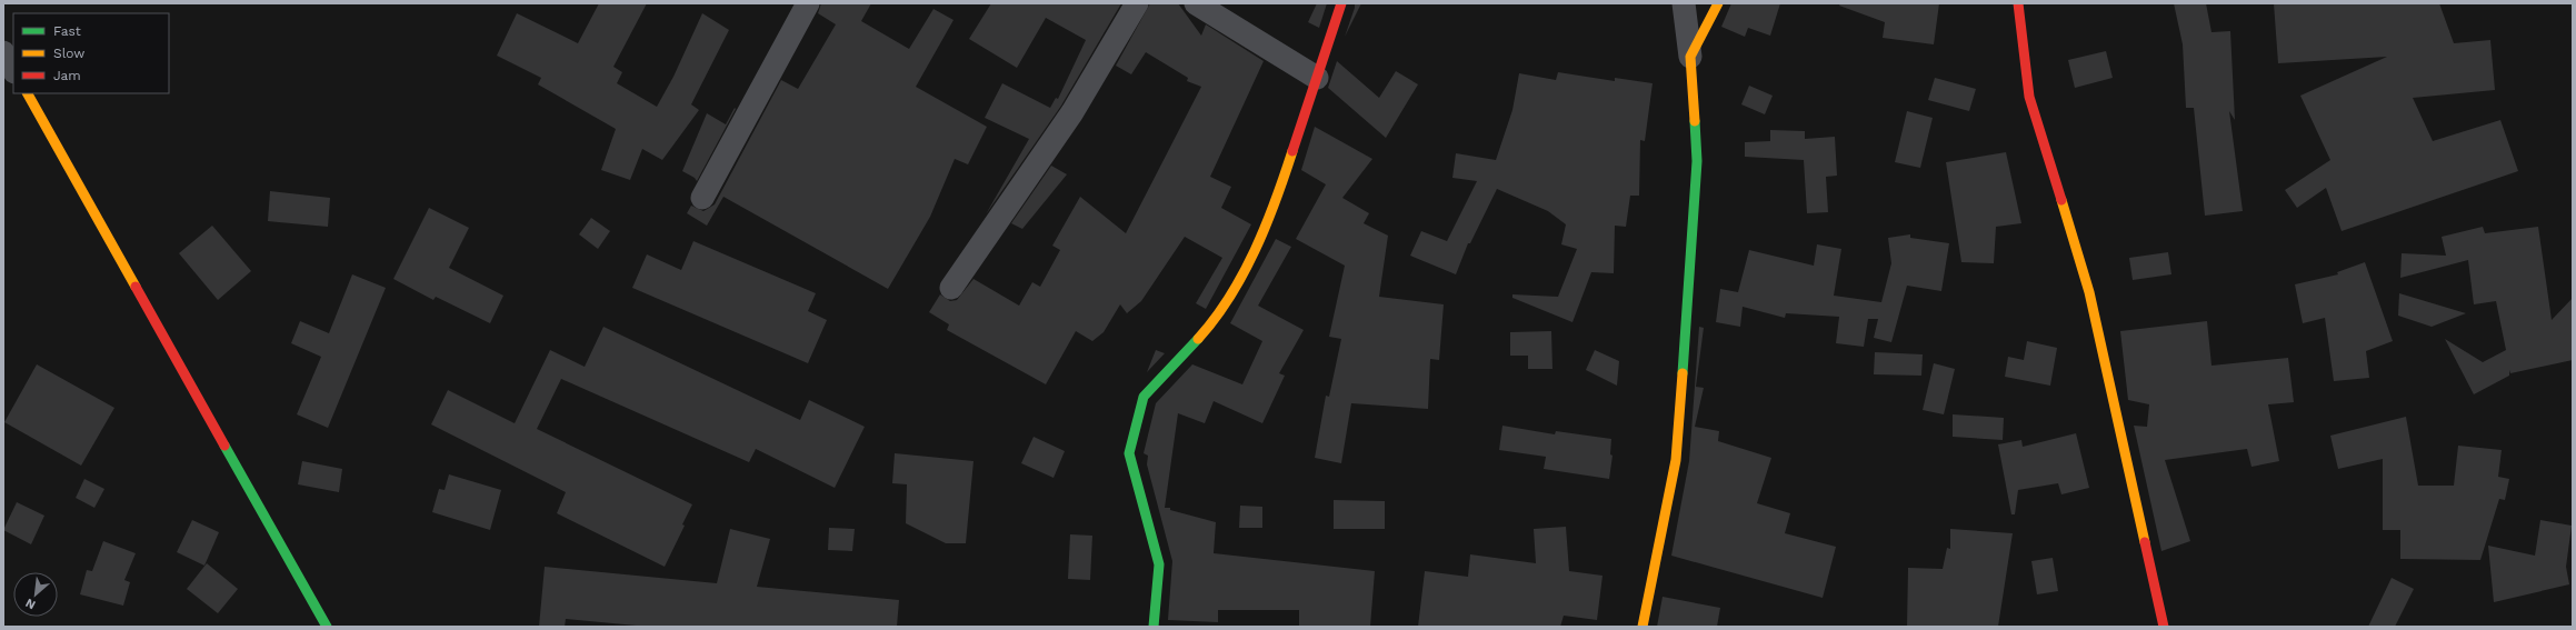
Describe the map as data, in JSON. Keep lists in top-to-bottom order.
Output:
{
  "legend": ["Fast", "Slow", "Jam"],
  "north": "bottom left"
}
